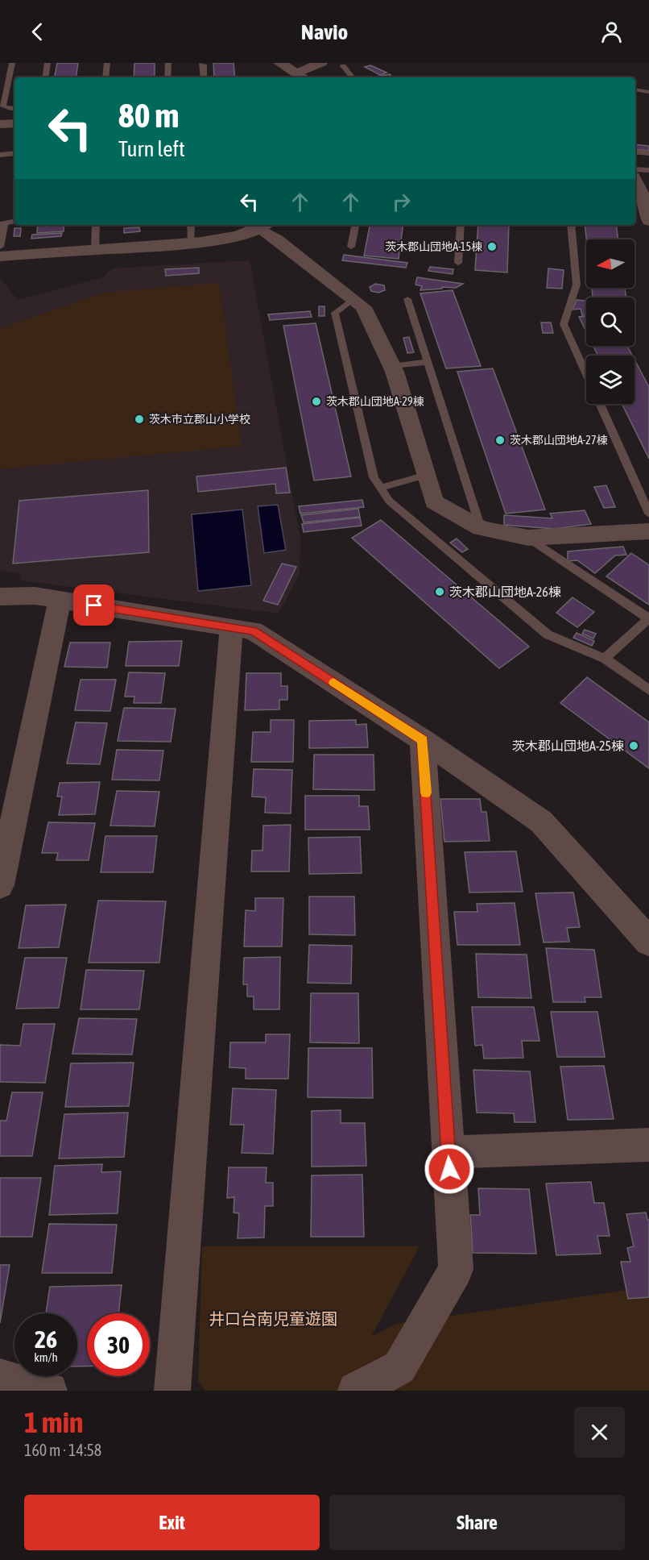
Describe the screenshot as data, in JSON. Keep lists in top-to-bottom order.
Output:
{
  "parks": ["井口台南児童遊園"],
  "places": [
    "茨木郡山団地A-15棟",
    "茨木郡山団地A-29棟",
    "茨木市立郡山小学校",
    "茨木郡山団地A-27棟",
    "茨木郡山団地A-26棟",
    "茨木郡山団地A-25棟"
  ],
  "north": "left",
  "page": {
    "header": "Navio",
    "turn": ["80 m", "Turn left"],
    "speed": "26 km/h",
    "limit": "30",
    "heading": ["1 min", "160 m · 14:58"],
    "buttons": ["Exit", "Share"]
  }
}
